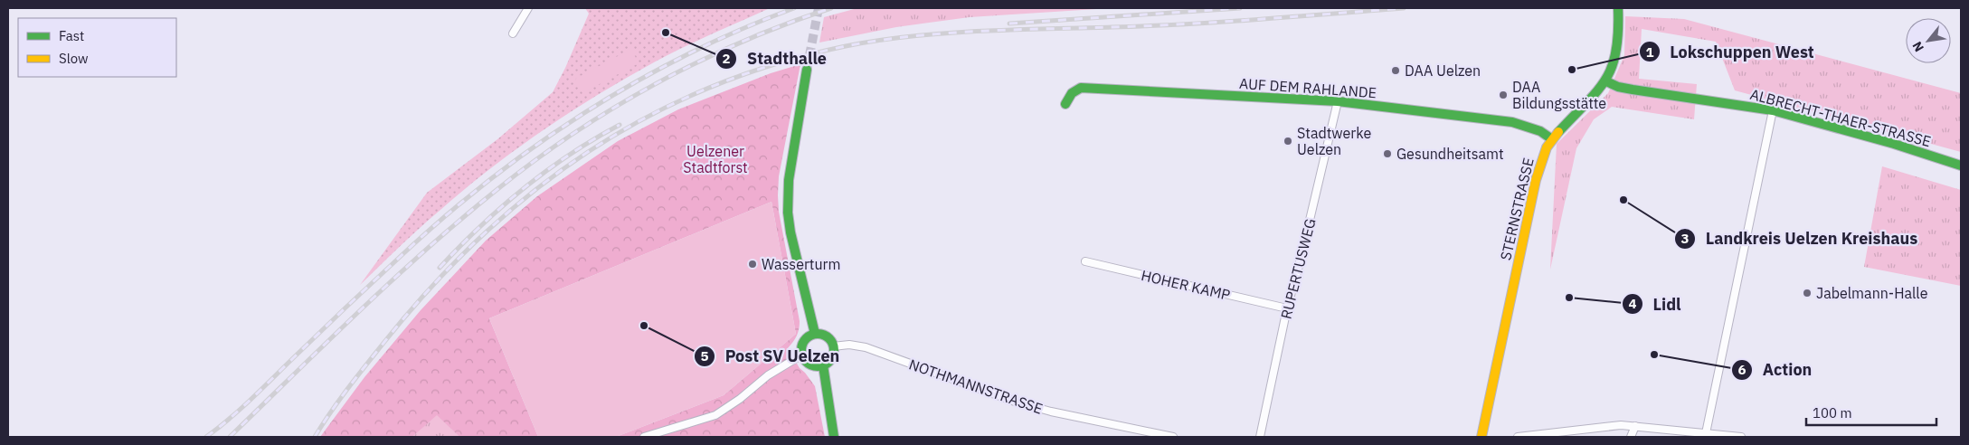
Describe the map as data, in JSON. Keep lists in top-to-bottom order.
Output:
{
  "streets": {
    "street": [
      "AUF DEM RAHLANDE",
      "ALBRECHT-THAER-STRASSE",
      "STERNSTRASSE",
      "RUPERTUSWEG",
      "HOHER KAMP",
      "NOTHMANNSTRASSE"
    ]
  },
  "crossings": [
    ["AUF DEM RAHLANDE", "STERNSTRASSE"],
    ["AUF DEM RAHLANDE", "RUPERTUSWEG"],
    ["ALBRECHT-THAER-STRASSE", "STERNSTRASSE"],
    ["RUPERTUSWEG", "HOHER KAMP"]
  ],
  "parks": ["Uelzener Stadtforst"],
  "places": [
    "Stadthalle",
    "Lokschuppen West",
    "DAA Uelzen",
    "DAA Bildungsstätte",
    "Stadtwerke Uelzen",
    "Gesundheitsamt",
    "Landkreis Uelzen Kreishaus",
    "Wasserturm",
    "Jabelmann-Halle",
    "Lidl",
    "Post SV Uelzen",
    "Action"
  ],
  "legend": ["Fast", "Slow"],
  "scale_bar": "100 m",
  "north": "bottom left"
}
